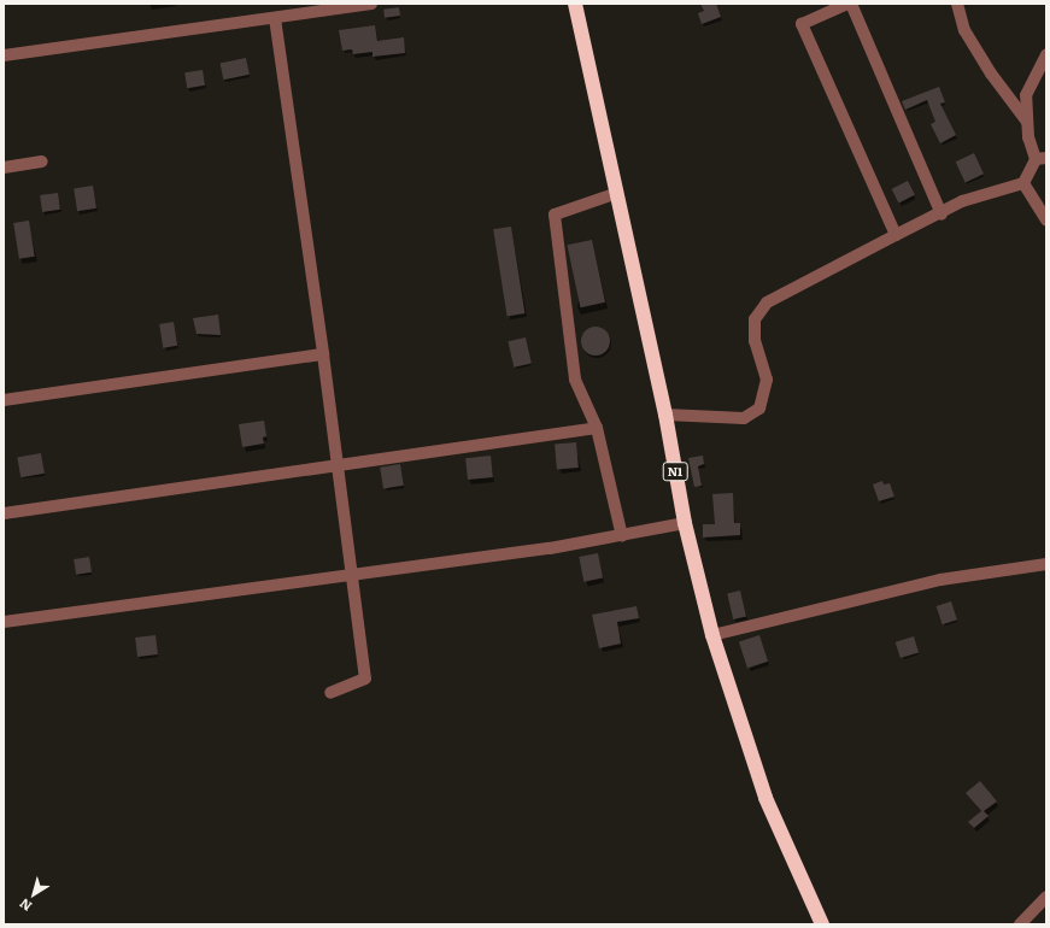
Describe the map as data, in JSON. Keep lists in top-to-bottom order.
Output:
{
  "streets": {
    "highway": ["N1"]
  },
  "north": "bottom left"
}
